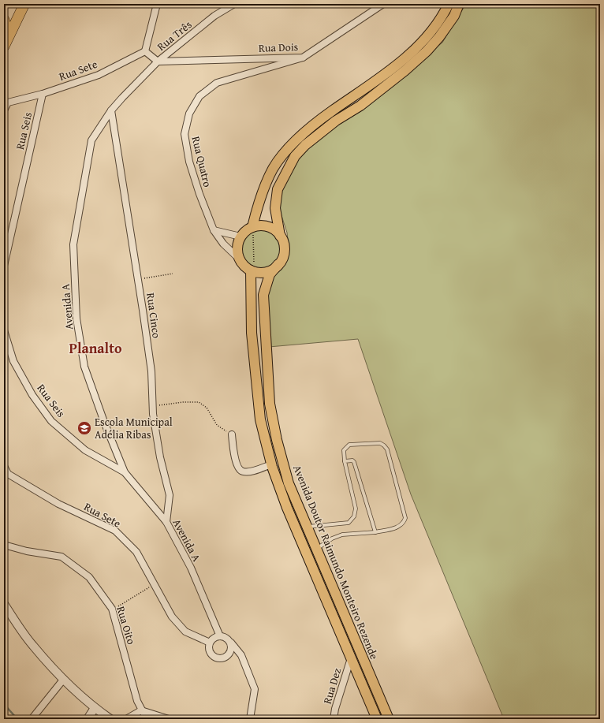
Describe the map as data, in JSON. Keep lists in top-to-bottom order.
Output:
{
  "streets": {
    "main road": ["Avenida Doutor Raimundo Monteiro Rezende"],
    "street": [
      "Rua Três",
      "Rua Dois",
      "Rua Sete",
      "Rua Seis",
      "Rua Quatro",
      "Avenida A",
      "Rua Cinco",
      "Rua Oito",
      "Rua Dez"
    ]
  },
  "crossings": [
    ["Rua Três", "Rua Dois"],
    ["Rua Três", "Rua Sete"],
    ["Rua Três", "Avenida A"],
    ["Rua Dois", "Rua Quatro"],
    ["Rua Dois", "Avenida A"],
    ["Rua Sete", "Rua Seis"],
    ["Rua Sete", "Avenida A"],
    ["Rua Seis", "Avenida A"],
    ["Avenida A", "Rua Cinco"],
    ["Avenida Doutor Raimundo Monteiro Rezende", "Rua Dez"]
  ],
  "districts": ["Planalto"],
  "places": {
    "school or university": ["Escola Municipal Adélia Ribas"]
  }
}
